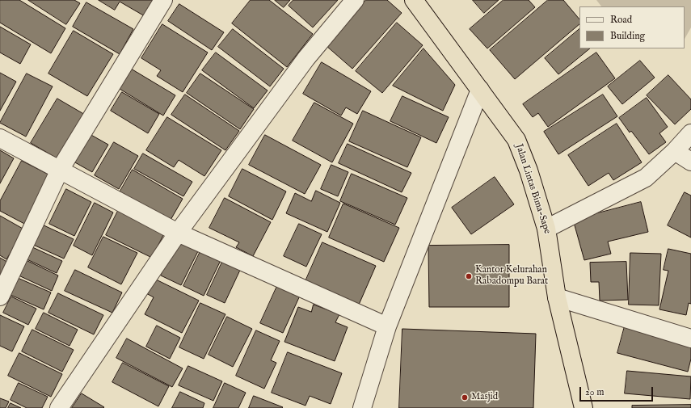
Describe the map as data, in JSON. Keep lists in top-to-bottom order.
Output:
{
  "streets": {
    "highway": ["Jalan Lintas Bima-Sape"]
  },
  "places": ["Kantor Kelurahan Rabadompu Barat", "Masjid"],
  "legend": ["Road", "Building"],
  "scale_bar": "20 m"
}
